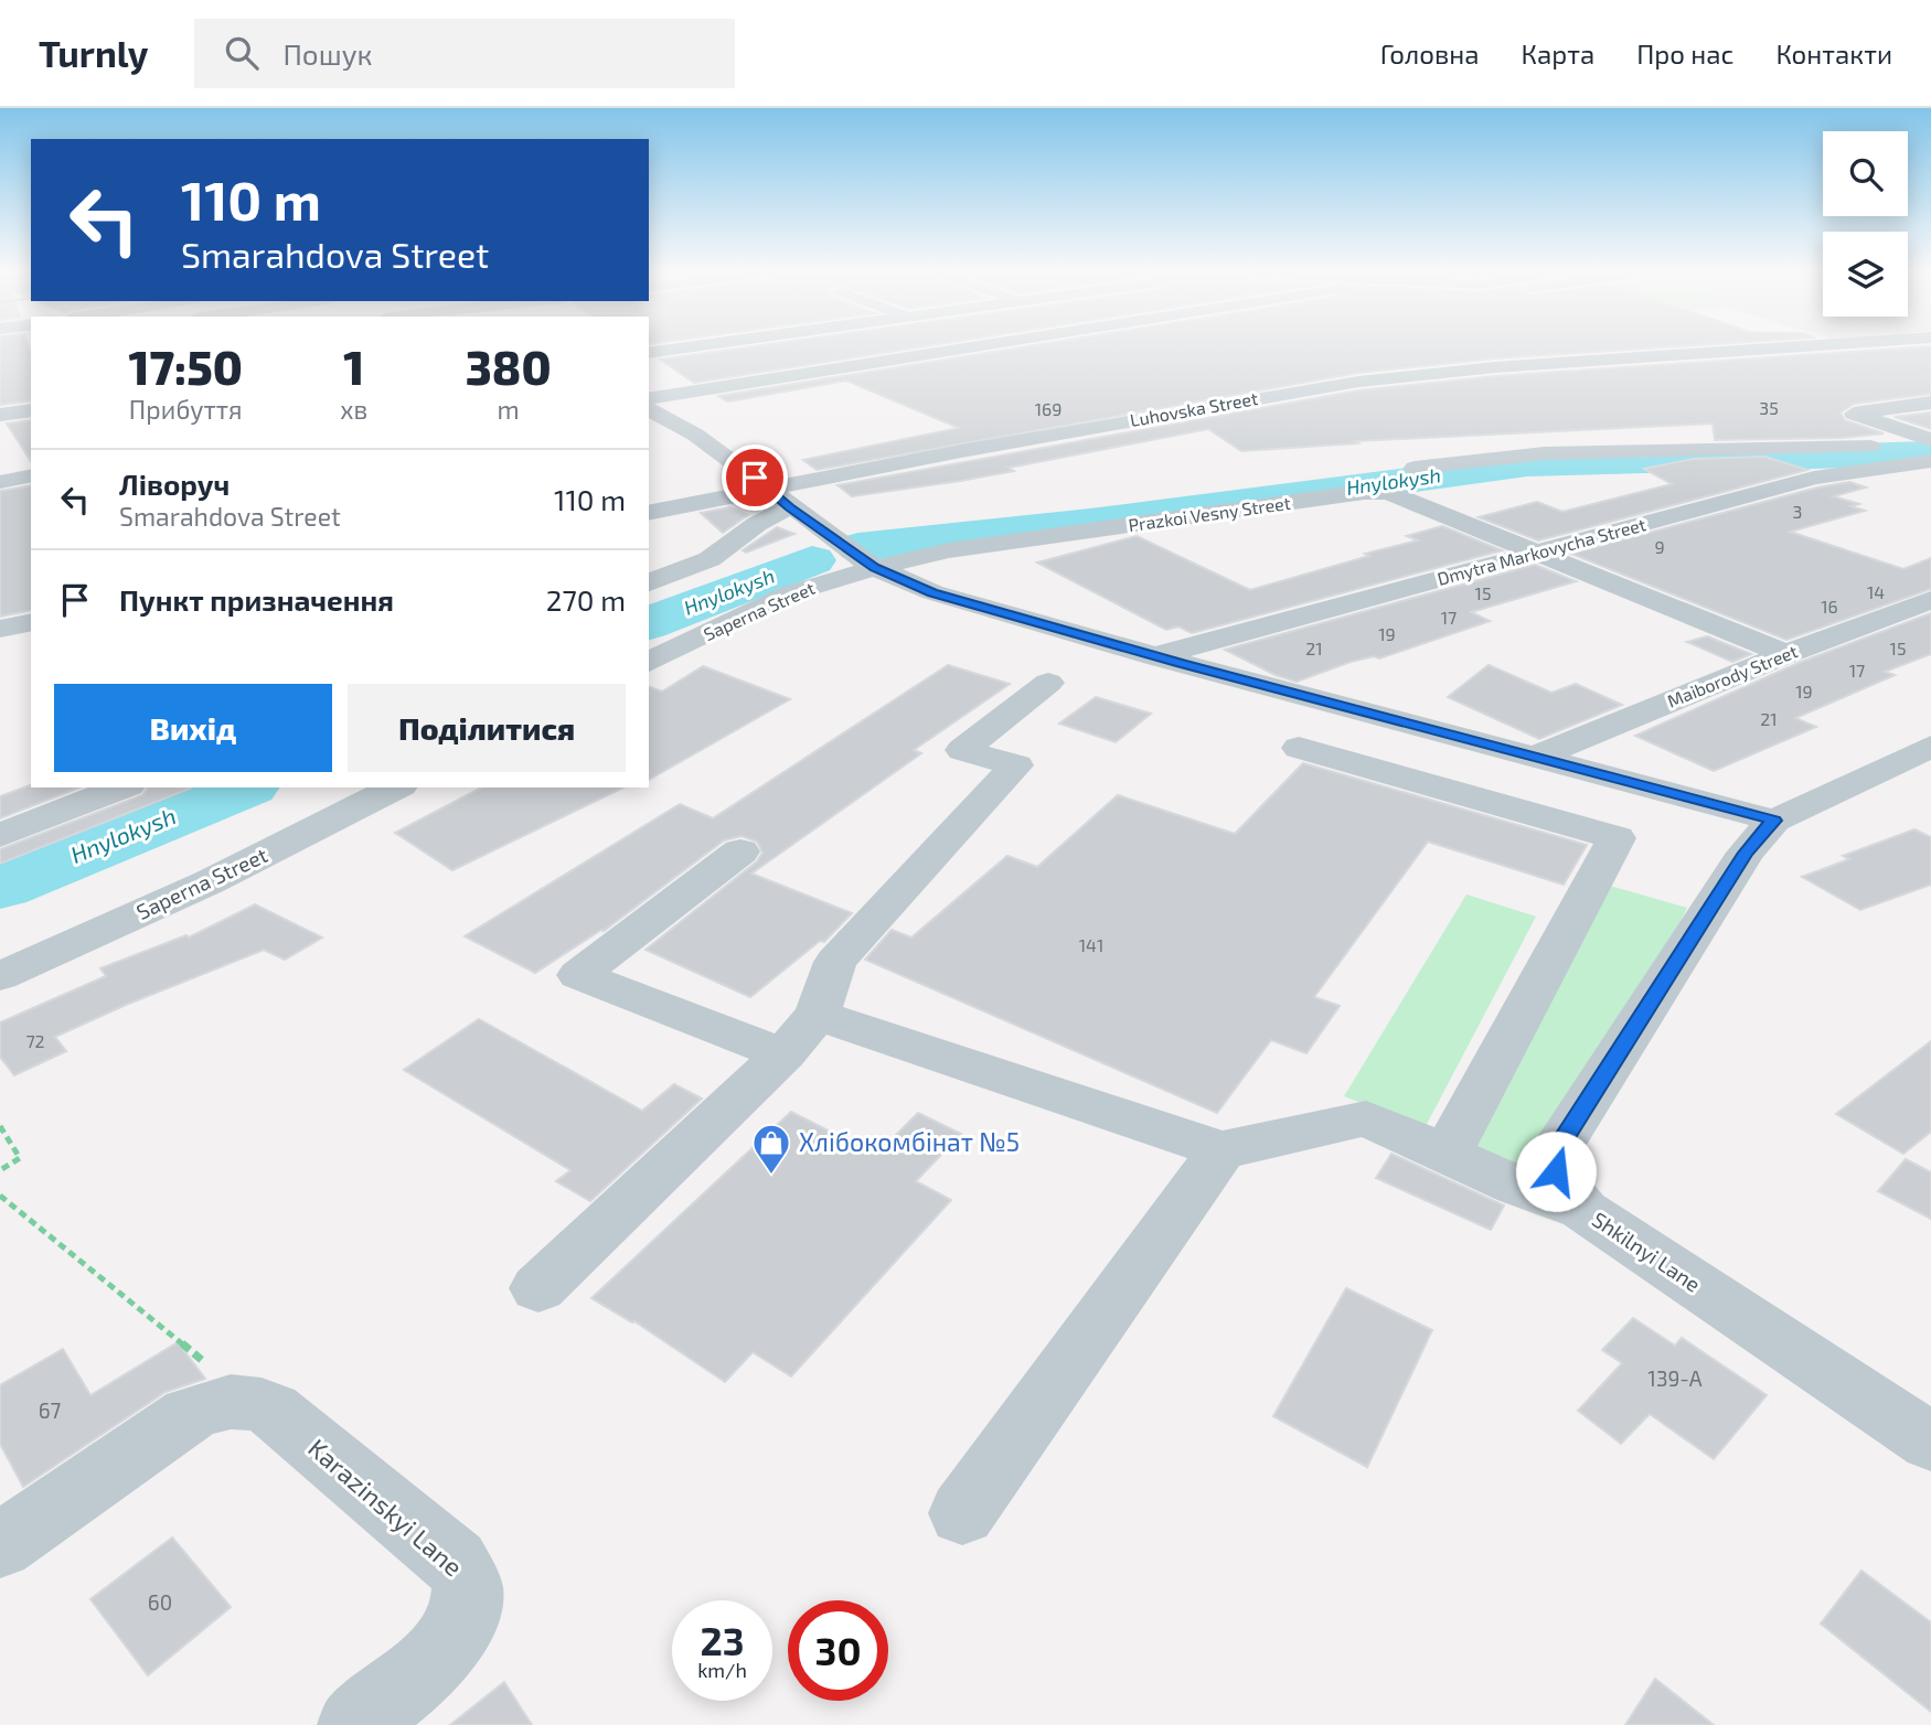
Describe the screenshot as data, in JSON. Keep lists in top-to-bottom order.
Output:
{
  "streets": {
    "street": [
      "Luhovska Street",
      "Prazkoi Vesny Street",
      "Dmytra Markovycha Street",
      "Saperna Street",
      "Maiborody Street",
      "Shkilnyi Lane",
      "Karazinskyi Lane"
    ]
  },
  "crossings": [
    ["Prazkoi Vesny Street", "Dmytra Markovycha Street"],
    ["Prazkoi Vesny Street", "Saperna Street"],
    ["Prazkoi Vesny Street", "Maiborody Street"]
  ],
  "water": ["Hnylokysh"],
  "places": {
    "shop": ["Хлібокомбінат №5"]
  },
  "house_numbers": [
    "35",
    "169",
    "3",
    "9",
    "14",
    "15",
    "16",
    "17",
    "19",
    "21",
    "15",
    "17",
    "19",
    "21",
    "141",
    "72",
    "139-А",
    "67",
    "60"
  ],
  "page": {
    "header": "Turnly",
    "search": "Пошук",
    "nav": [
      "Головна",
      "Карта",
      "Про нас",
      "Контакти"
    ],
    "turn": ["110 m", "Smarahdova Street"],
    "eta": [
      "17:50",
      "Прибуття",
      "1",
      "хв",
      "380",
      "m"
    ],
    "list": [
      {
        "name": "Ліворуч",
        "note": "Smarahdova Street",
        "value": "110 m"
      },
      {
        "name": "Пункт призначення",
        "value": "270 m"
      }
    ],
    "buttons": ["Вихід", "Поділитися"],
    "speed": "23 km/h",
    "limit": "30"
  }
}
